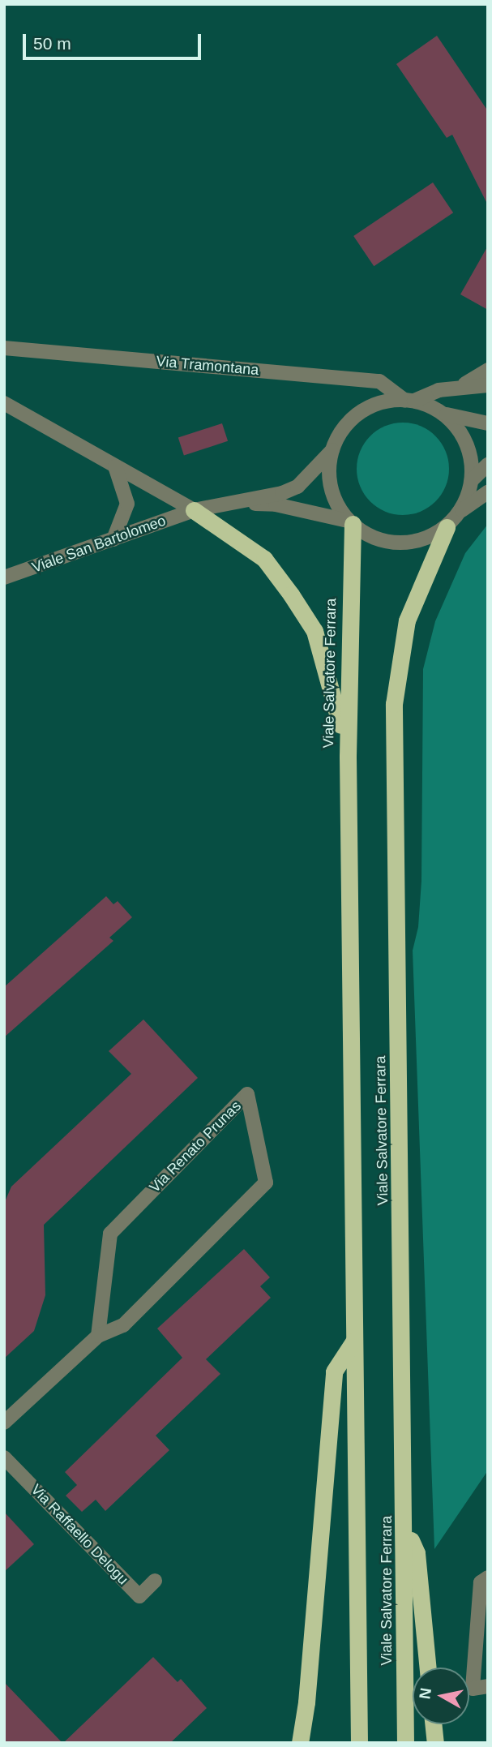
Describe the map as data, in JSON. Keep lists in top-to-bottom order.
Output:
{
  "streets": {
    "highway": ["Viale Salvatore Ferrara"],
    "street": [
      "Via Tramontana",
      "Viale San Bartolomeo",
      "Via Renato Prunas",
      "Via Raffaello Delogu"
    ]
  },
  "crossings": [
    ["Via Tramontana", "Viale San Bartolomeo"],
    ["Via Tramontana", "Viale Salvatore Ferrara"],
    ["Viale San Bartolomeo", "Viale Salvatore Ferrara"]
  ],
  "scale_bar": "50 m",
  "north": "left"
}
